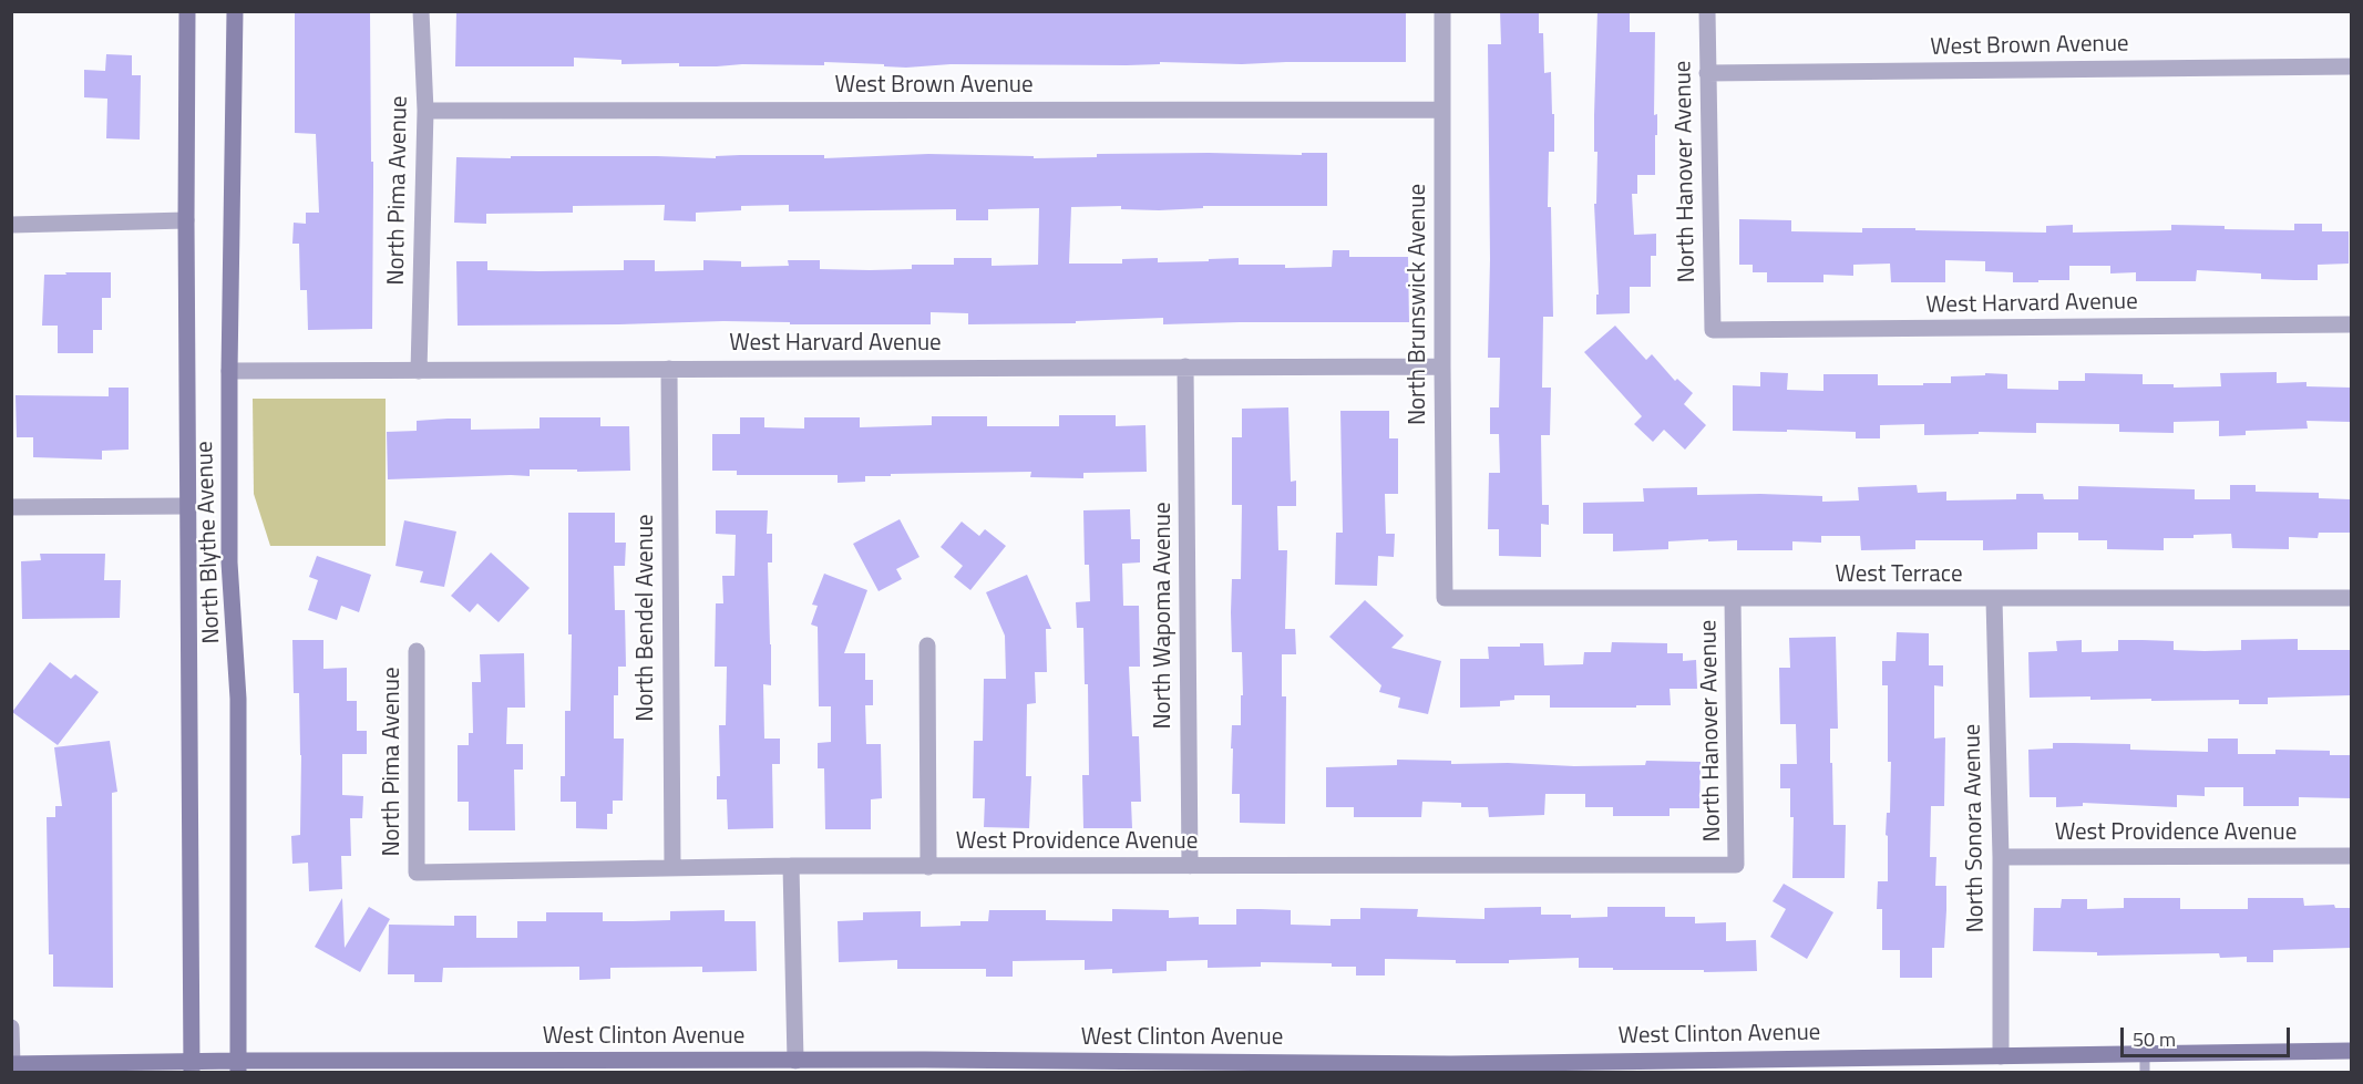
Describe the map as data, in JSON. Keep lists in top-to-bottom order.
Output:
{
  "streets": {
    "main road": ["North Blythe Avenue", "West Clinton Avenue"],
    "street": [
      "West Brown Avenue",
      "North Hanover Avenue",
      "North Pima Avenue",
      "North Brunswick Avenue",
      "West Harvard Avenue",
      "West Terrace",
      "North Wapoma Avenue",
      "North Bendel Avenue",
      "North Sonora Avenue",
      "West Providence Avenue"
    ]
  },
  "crossings": [
    ["West Brown Avenue", "North Hanover Avenue"],
    ["West Brown Avenue", "North Pima Avenue"],
    ["West Brown Avenue", "North Brunswick Avenue"],
    ["North Hanover Avenue", "West Harvard Avenue"],
    ["North Hanover Avenue", "West Terrace"],
    ["North Hanover Avenue", "West Providence Avenue"],
    ["North Pima Avenue", "West Harvard Avenue"],
    ["North Pima Avenue", "West Providence Avenue"],
    ["North Brunswick Avenue", "West Harvard Avenue"],
    ["North Brunswick Avenue", "West Terrace"],
    ["West Harvard Avenue", "North Blythe Avenue"],
    ["West Harvard Avenue", "North Wapoma Avenue"],
    ["West Harvard Avenue", "North Bendel Avenue"],
    ["North Blythe Avenue", "West Clinton Avenue"],
    ["West Terrace", "North Sonora Avenue"],
    ["North Wapoma Avenue", "West Providence Avenue"],
    ["North Bendel Avenue", "West Providence Avenue"],
    ["North Sonora Avenue", "West Providence Avenue"],
    ["North Sonora Avenue", "West Clinton Avenue"]
  ],
  "scale_bar": "50 m"
}
